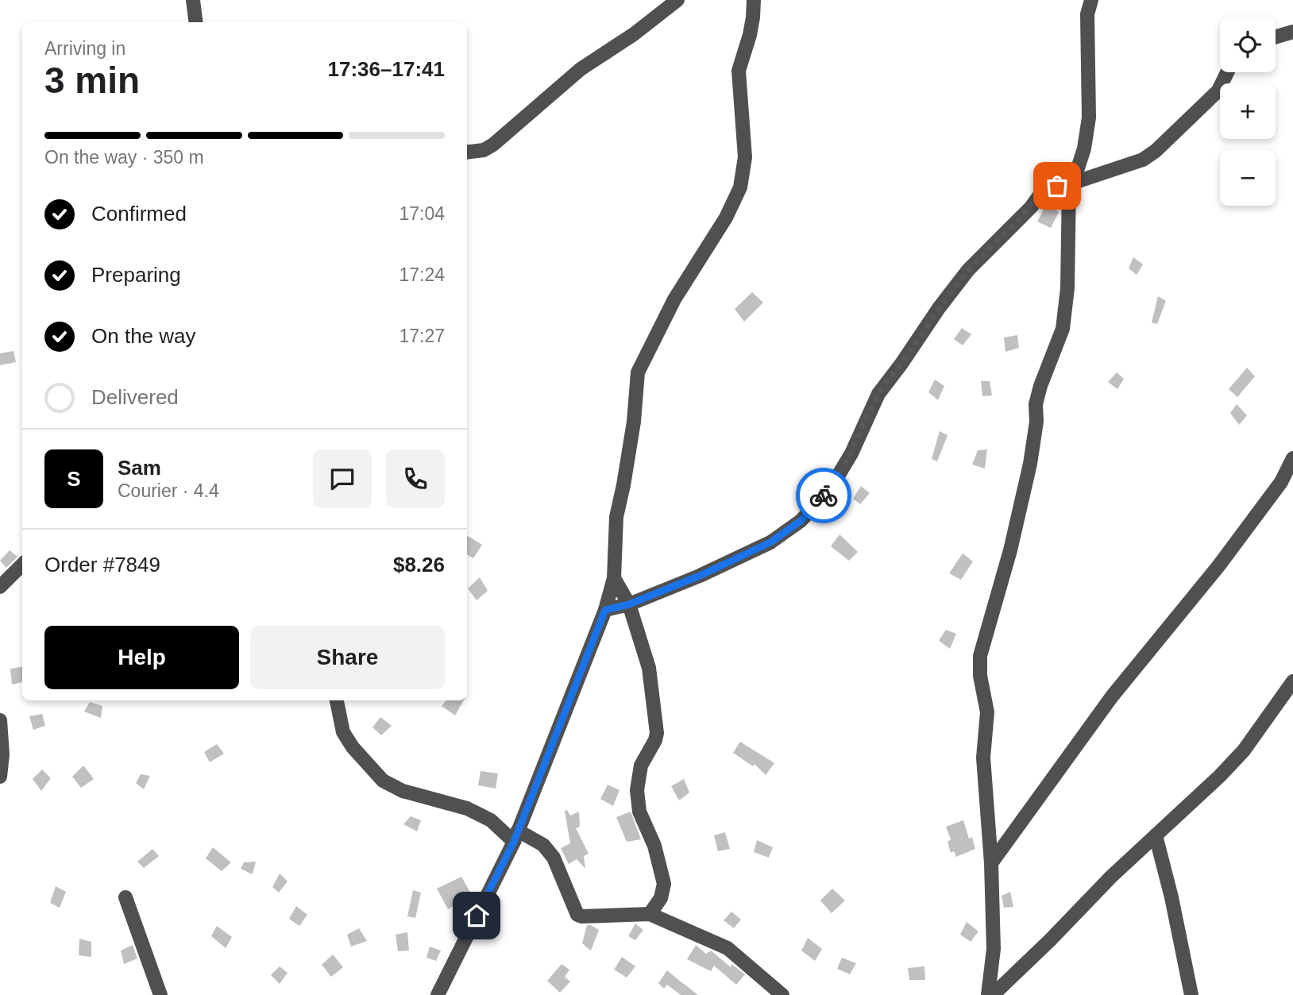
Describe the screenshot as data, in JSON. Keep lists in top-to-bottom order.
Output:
{
  "page": {
    "map_buttons": ["+", "−"],
    "heading": ["3 min", "Arriving in", "17:36–17:41"],
    "panel": [
      "Sam",
      "Courier · 4.4",
      "Order #7849",
      "$8.26"
    ],
    "bar": "On the way · 350 m",
    "list": [
      ["Confirmed", "17:04"],
      ["Preparing", "17:24"],
      ["On the way", "17:27"],
      "Delivered"
    ],
    "round": "S",
    "buttons": ["Help", "Share"]
  }
}
